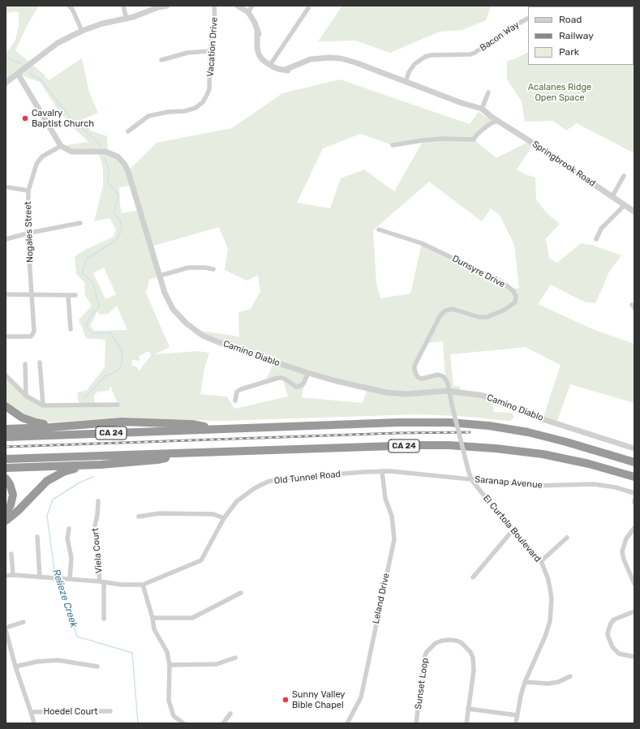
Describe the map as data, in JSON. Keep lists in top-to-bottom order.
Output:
{
  "streets": {
    "highway": ["CA 24"],
    "street": [
      "Bacon Way",
      "Vacation Drive",
      "Springbrook Road",
      "Nogales Street",
      "Dunsyre Drive",
      "Camino Diablo",
      "Old Tunnel Road",
      "Saranap Avenue",
      "El Curtola Boulevard",
      "Viela Court",
      "Leland Drive",
      "Sunset Loop",
      "Hoedel Court"
    ]
  },
  "crossings": [
    ["Bacon Way", "Springbrook Road"],
    ["Nogales Street", "Camino Diablo"],
    ["Dunsyre Drive", "Camino Diablo"],
    ["Dunsyre Drive", "El Curtola Boulevard"],
    ["Camino Diablo", "El Curtola Boulevard"],
    ["Old Tunnel Road", "Saranap Avenue"],
    ["Old Tunnel Road", "Viela Court"],
    ["Old Tunnel Road", "Leland Drive"],
    ["Saranap Avenue", "El Curtola Boulevard"],
    ["Saranap Avenue", "Leland Drive"]
  ],
  "water": ["Relieze Creek"],
  "parks": ["Acalanes Ridge Open Space"],
  "places": ["Cavalry Baptist Church", "Sunny Valley Bible Chapel"],
  "legend": ["Road", "Railway", "Park"]
}
